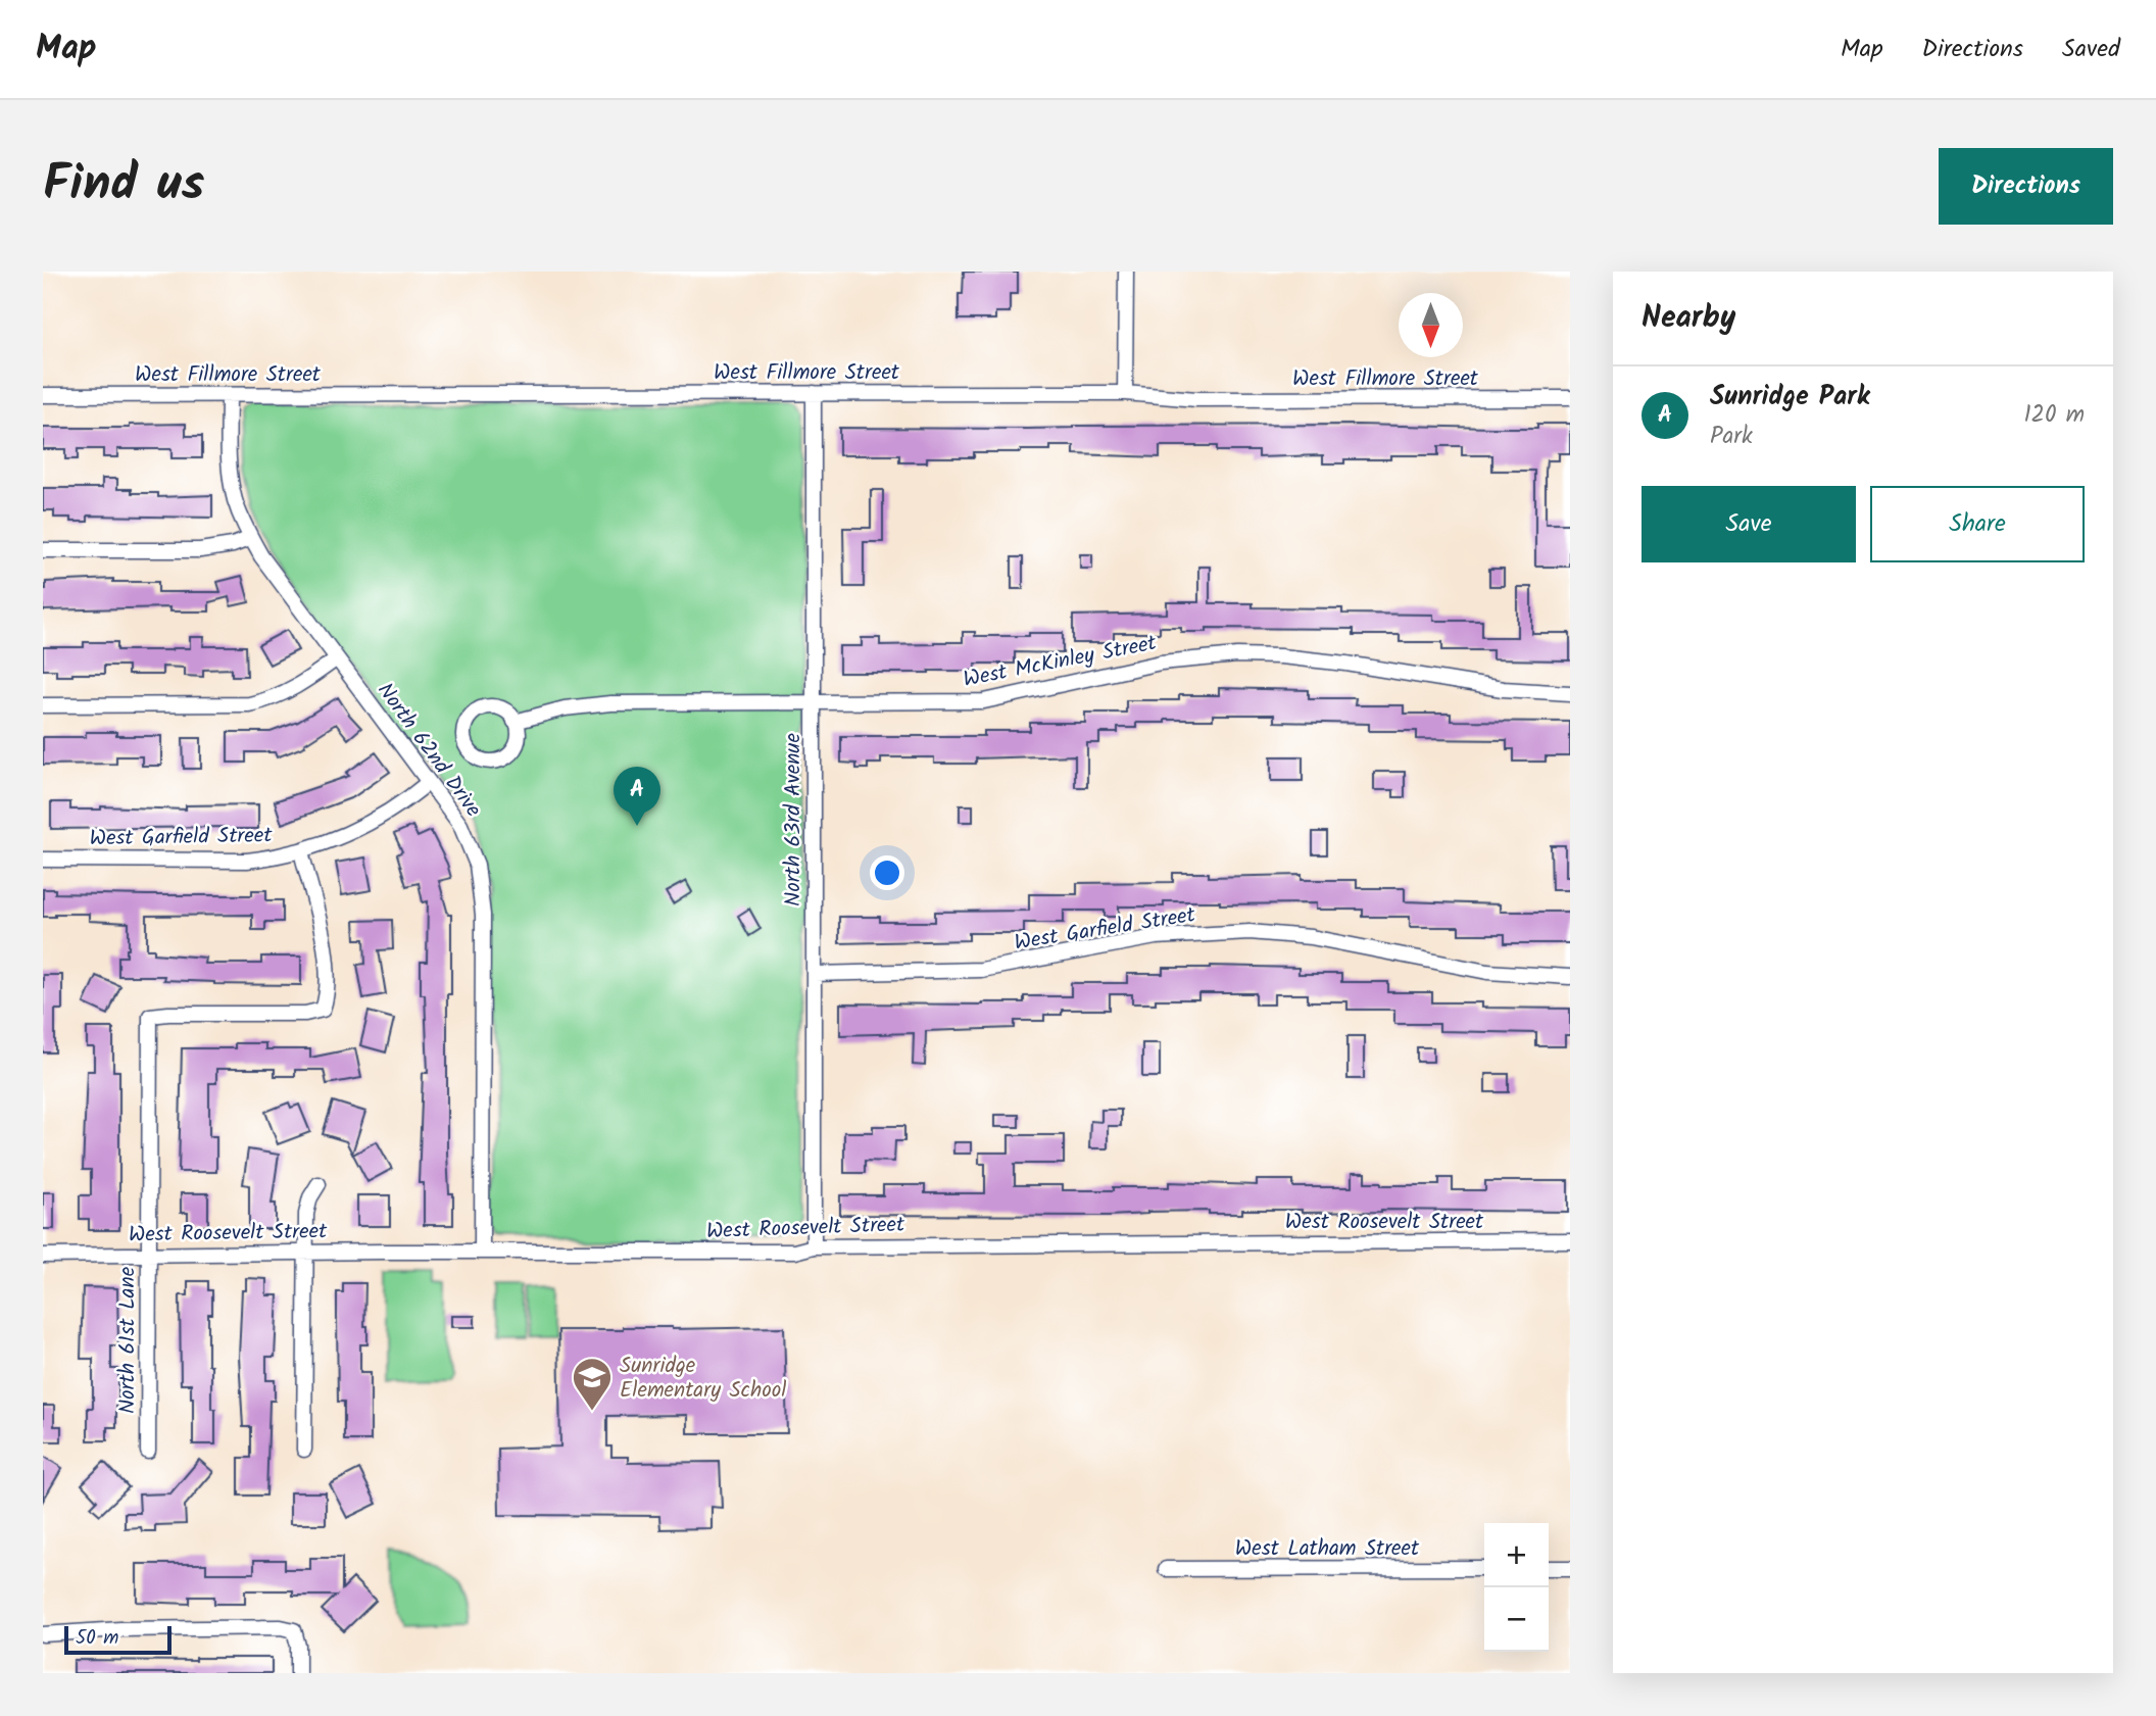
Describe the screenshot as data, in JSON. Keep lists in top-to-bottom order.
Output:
{
  "streets": {
    "street": [
      "West Fillmore Street",
      "West McKinley Street",
      "North 62nd Drive",
      "North 63rd Avenue",
      "West Garfield Street",
      "West Roosevelt Street",
      "North 61st Lane",
      "West Latham Street"
    ]
  },
  "crossings": [
    ["West Fillmore Street", "North 62nd Drive"],
    ["West Fillmore Street", "North 63rd Avenue"],
    ["West McKinley Street", "North 63rd Avenue"],
    ["North 62nd Drive", "West Garfield Street"],
    ["North 62nd Drive", "West Roosevelt Street"],
    ["North 63rd Avenue", "West Garfield Street"],
    ["North 63rd Avenue", "West Roosevelt Street"],
    ["West Garfield Street", "North 61st Lane"],
    ["West Roosevelt Street", "North 61st Lane"]
  ],
  "places": {
    "school or university": ["Sunridge Elementary School"]
  },
  "scale_bar": "50 m",
  "north": "bottom",
  "page": {
    "header": "Map",
    "nav": ["Map", "Directions", "Saved"],
    "title": "Find us",
    "buttons": [
      "Directions",
      ["Save", "Share"]
    ],
    "heading": "Nearby",
    "list": [
      {
        "mark": "A",
        "name": "Sunridge Park",
        "note": "Park",
        "value": "120 m"
      }
    ],
    "pins": "A",
    "map_buttons": ["+", "−"],
    "scale": "50 m"
  }
}
